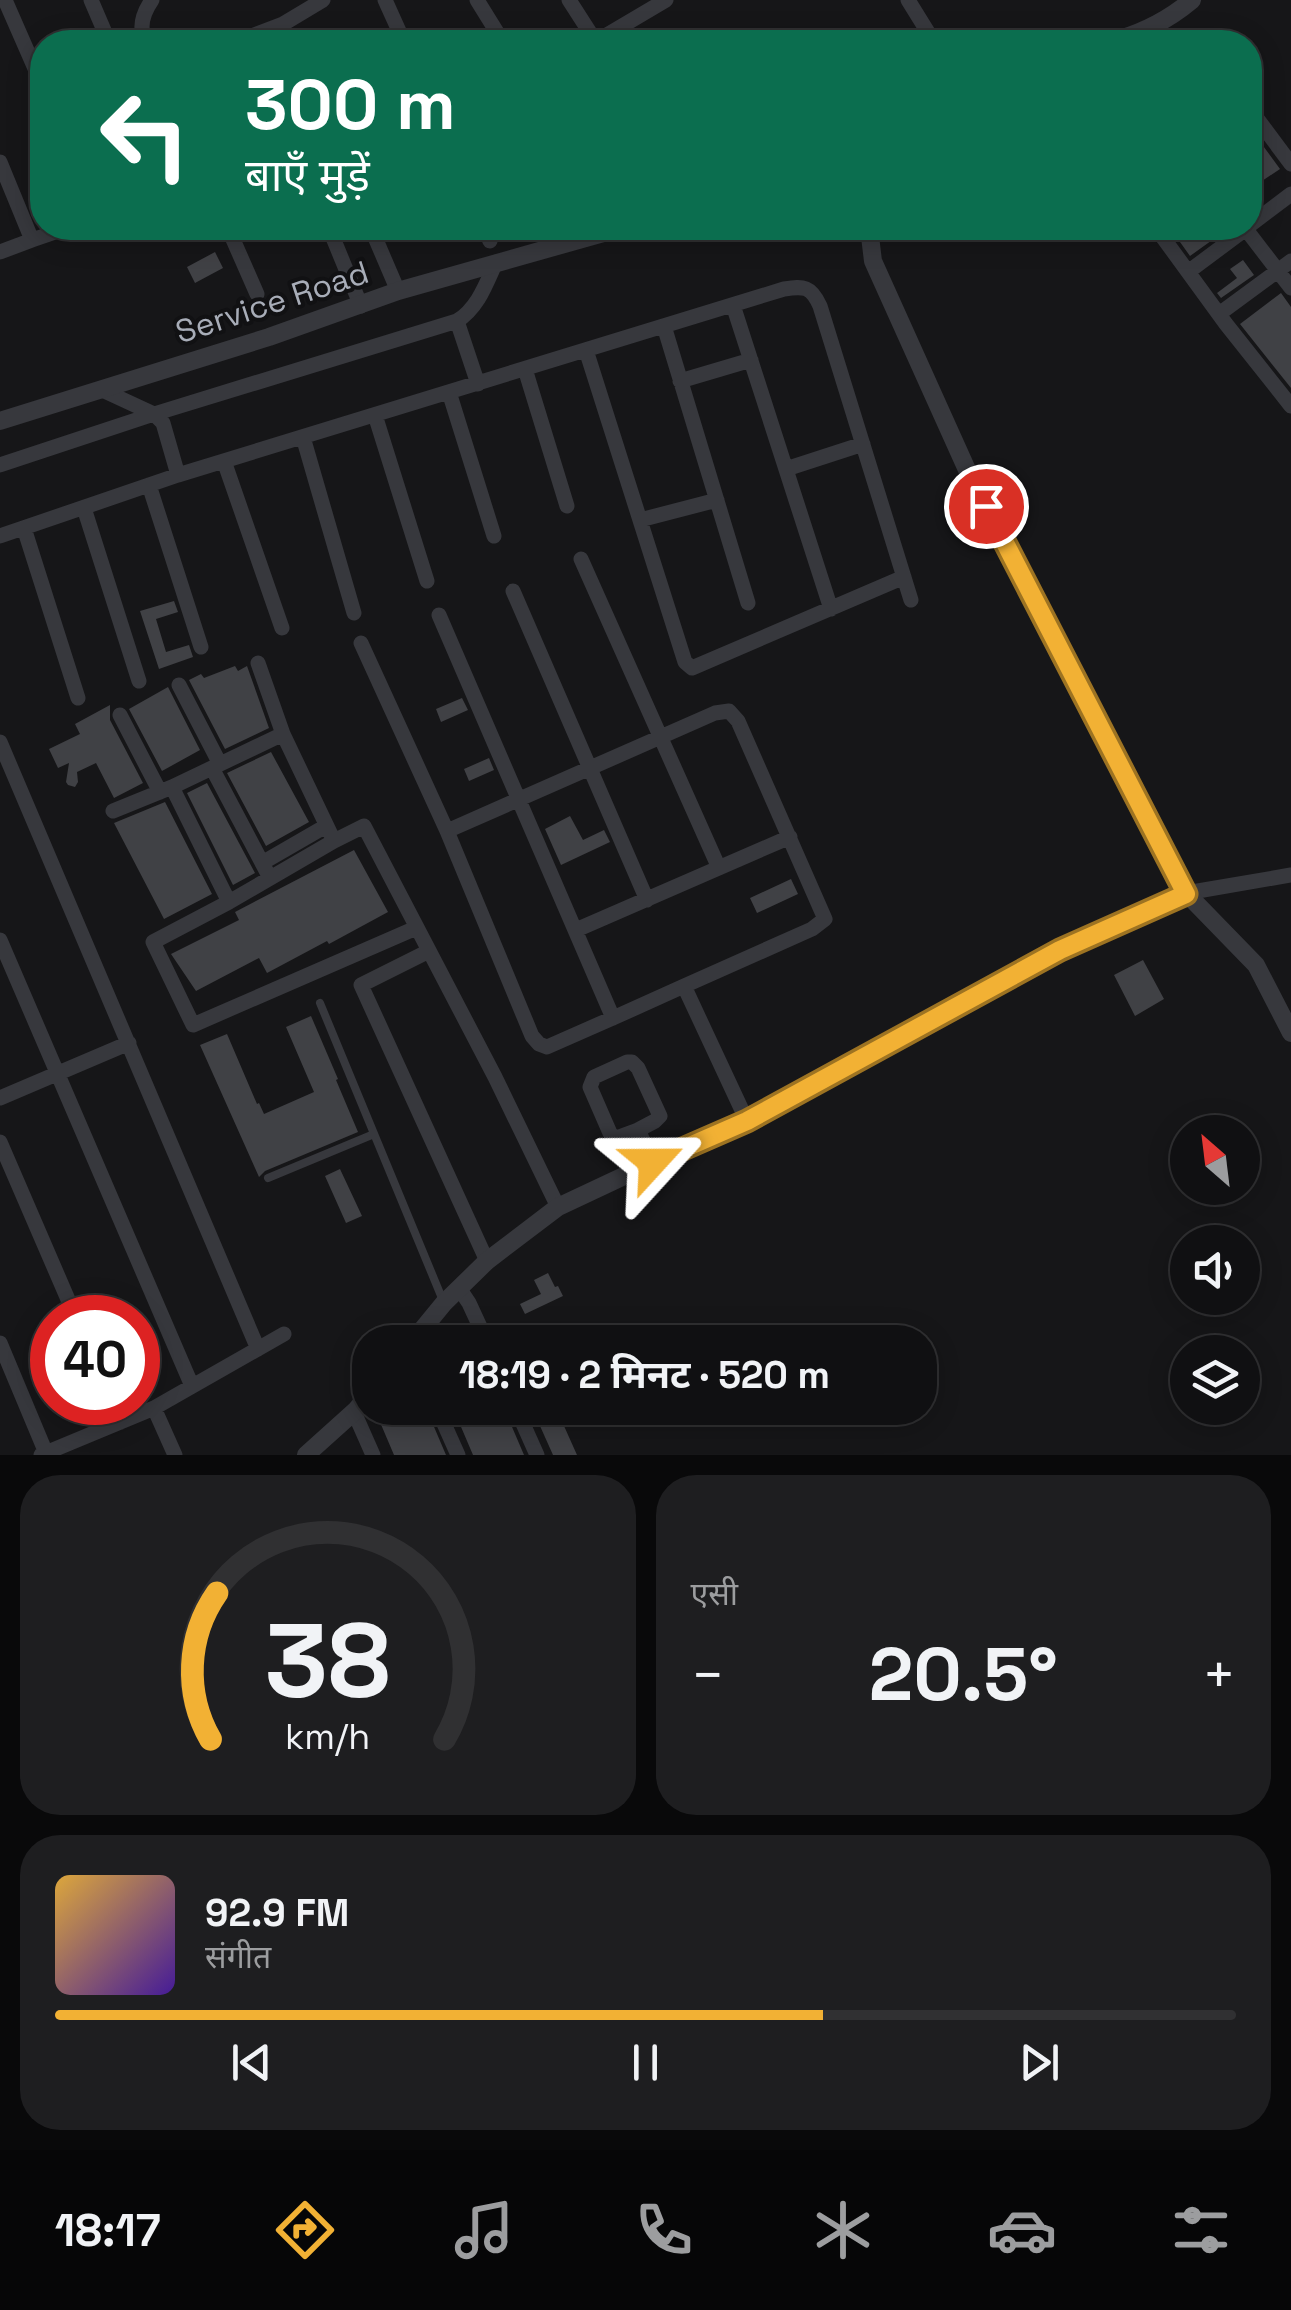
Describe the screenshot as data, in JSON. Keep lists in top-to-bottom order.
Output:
{
  "streets": {
    "street": ["Service Road"]
  },
  "north": "top left",
  "page": {
    "turn": ["300 m", "बाएँ मुड़ें"],
    "limit": "40",
    "trip": "18:19 · 2 मिनट · 520 m",
    "tile": "एसी",
    "heat": ["−", "20.5°", "+"],
    "song": ["92.9 FM", "संगीत"],
    "tabs": "18:17",
    "gauge": ["38", "km/h"]
  }
}
